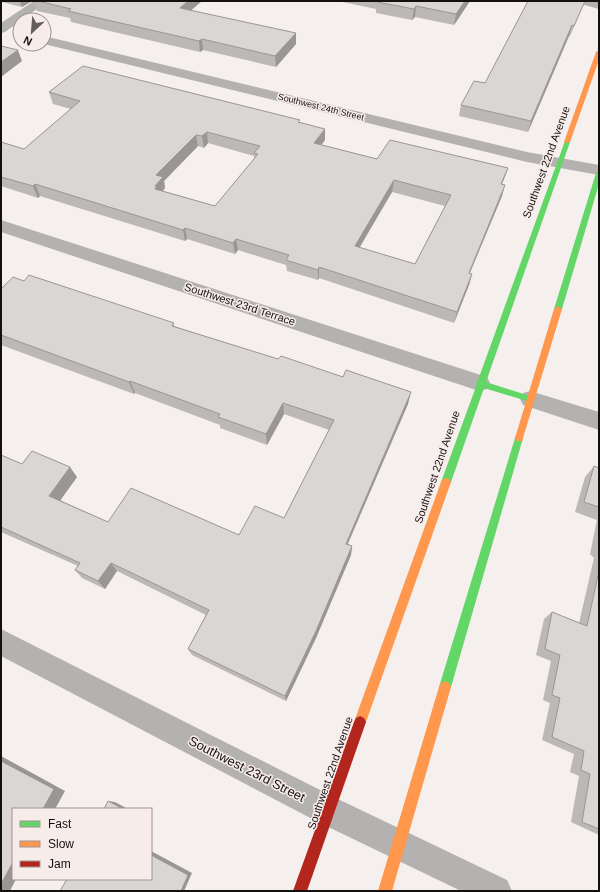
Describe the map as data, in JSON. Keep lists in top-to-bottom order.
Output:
{
  "streets": {
    "main road": ["Southwest 22nd Avenue"],
    "street": ["Southwest 24th Street", "Southwest 23rd Terrace", "Southwest 23rd Street"]
  },
  "crossings": [
    ["Southwest 24th Street", "Southwest 22nd Avenue"],
    ["Southwest 22nd Avenue", "Southwest 23rd Terrace"],
    ["Southwest 22nd Avenue", "Southwest 23rd Street"]
  ],
  "legend": ["Fast", "Slow", "Jam"],
  "north": "bottom left"
}
